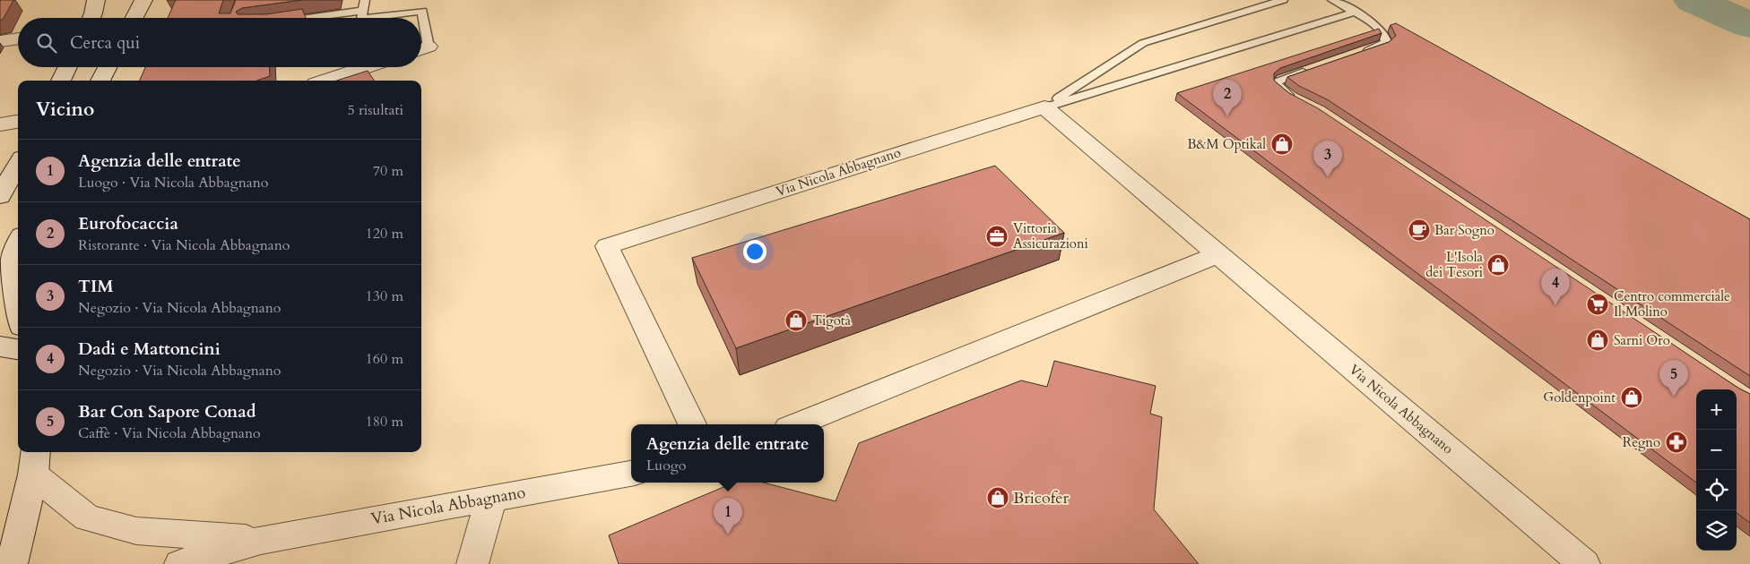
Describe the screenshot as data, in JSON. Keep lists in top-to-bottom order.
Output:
{
  "streets": {
    "street": ["Via Nicola Abbagnano"]
  },
  "places": {
    "shop": [
      "B&M Optikal",
      "L'Isola dei Tesori",
      "Tigotà",
      "Sarni Oro",
      "Goldenpoint",
      "Bricofer"
    ],
    "cafe": ["Bar Sogno"],
    "office": ["Vittoria Assicurazioni"],
    "supermarket": ["Centro commerciale Il Molino"],
    "pharmacy": ["Regno"]
  },
  "page": {
    "search": "Cerca qui",
    "pins": [
      "2",
      "3",
      "4",
      "5",
      "1"
    ],
    "heading": ["Vicino", "5 risultati"],
    "list": [
      {
        "mark": "1",
        "name": "Agenzia delle entrate",
        "note": "Luogo · Via Nicola Abbagnano",
        "value": "70 m"
      },
      {
        "mark": "2",
        "name": "Eurofocaccia",
        "note": "Ristorante · Via Nicola Abbagnano",
        "value": "120 m"
      },
      {
        "mark": "3",
        "name": "TIM",
        "note": "Negozio · Via Nicola Abbagnano",
        "value": "130 m"
      },
      {
        "mark": "4",
        "name": "Dadi e Mattoncini",
        "note": "Negozio · Via Nicola Abbagnano",
        "value": "160 m"
      },
      {
        "mark": "5",
        "name": "Bar Con Sapore Conad",
        "note": "Caffè · Via Nicola Abbagnano",
        "value": "180 m"
      }
    ],
    "map_buttons": ["+", "−"],
    "popup": ["Agenzia delle entrate", "Luogo"]
  }
}
